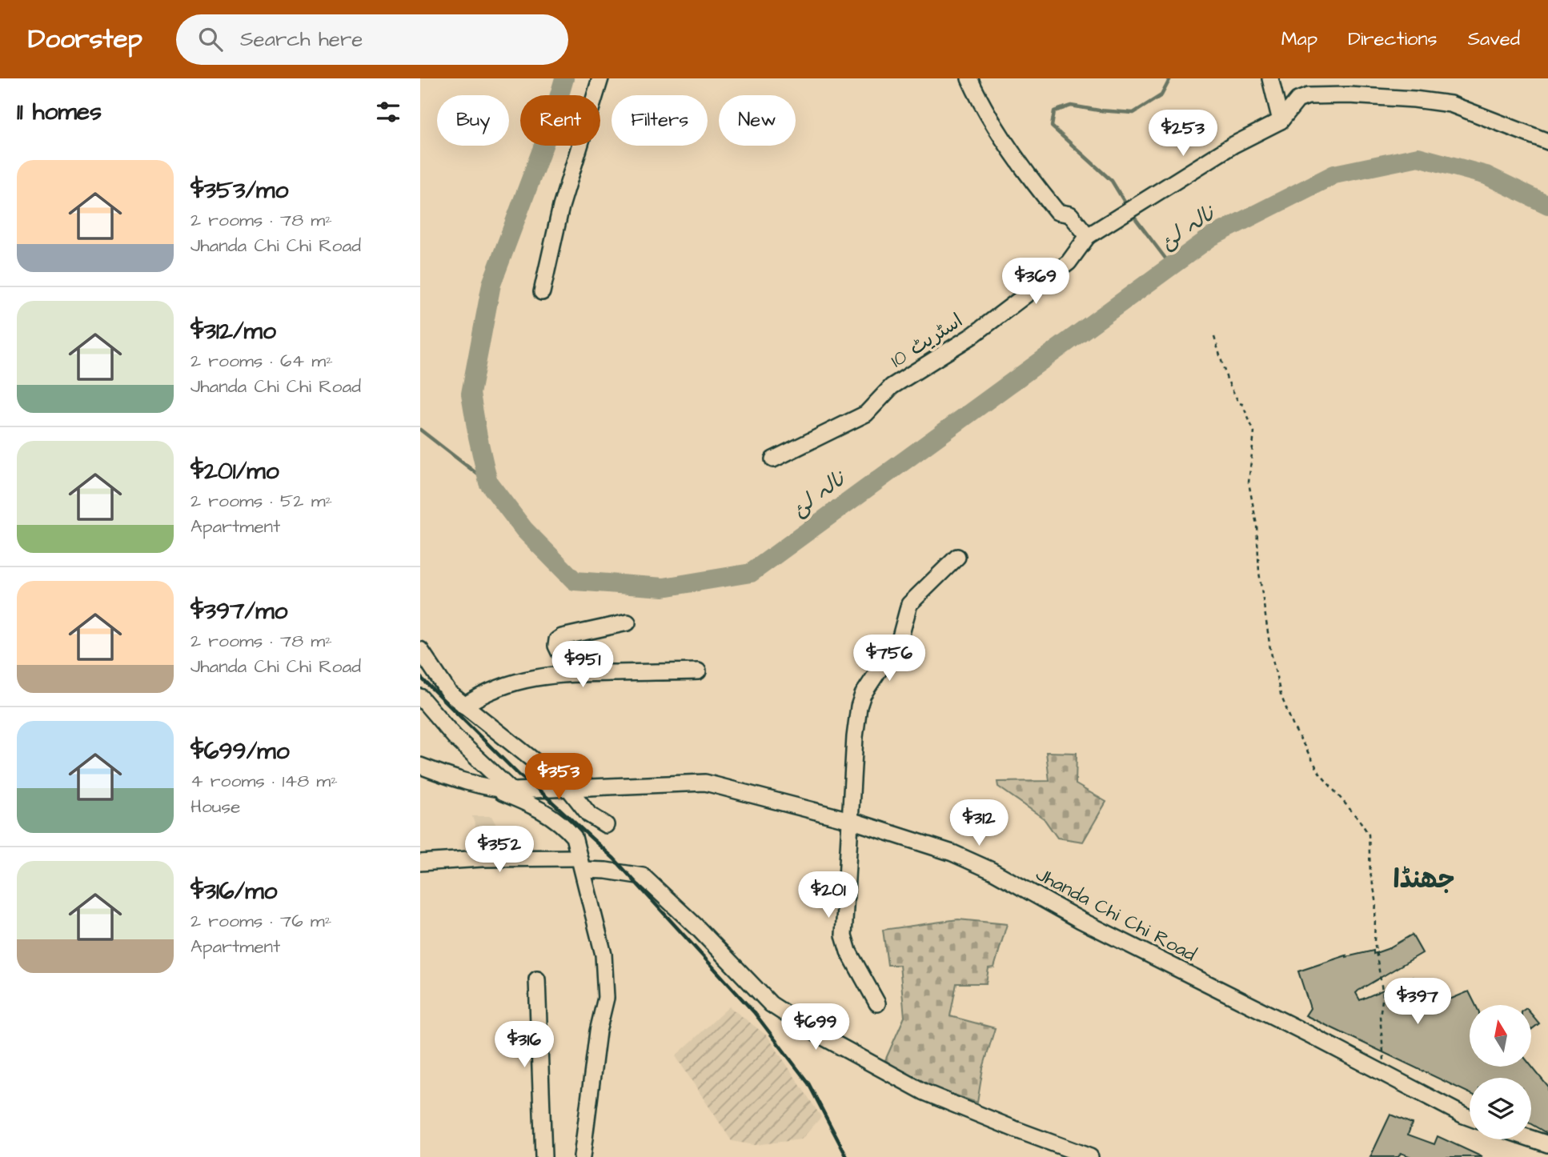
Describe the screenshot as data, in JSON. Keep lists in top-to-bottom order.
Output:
{
  "streets": {
    "street": ["اسٹریٹ 10", "Jhanda Chi Chi Road"]
  },
  "districts": ["جھنڈا"],
  "water": ["نالہ لئ"],
  "north": "top",
  "page": {
    "header": "Doorstep",
    "search": "Search here",
    "nav": ["Map", "Directions", "Saved"],
    "heading": "11 homes",
    "chip": [
      "Buy",
      "Rent",
      "Filters",
      "New"
    ],
    "price": [
      "$253",
      "$369",
      "$756",
      "$951",
      "$353",
      "$312",
      "$352",
      "$201",
      "$397",
      "$699",
      "$316"
    ],
    "list": [
      {
        "name": "$353/mo",
        "note": "2 rooms · 78 m² · Jhanda Chi Chi Road"
      },
      {
        "name": "$312/mo",
        "note": "2 rooms · 64 m² · Jhanda Chi Chi Road"
      },
      {
        "name": "$201/mo",
        "note": "2 rooms · 52 m² · Apartment"
      },
      {
        "name": "$397/mo",
        "note": "2 rooms · 78 m² · Jhanda Chi Chi Road"
      },
      {
        "name": "$699/mo",
        "note": "4 rooms · 148 m² · House"
      },
      {
        "name": "$316/mo",
        "note": "2 rooms · 76 m² · Apartment"
      }
    ]
  }
}
